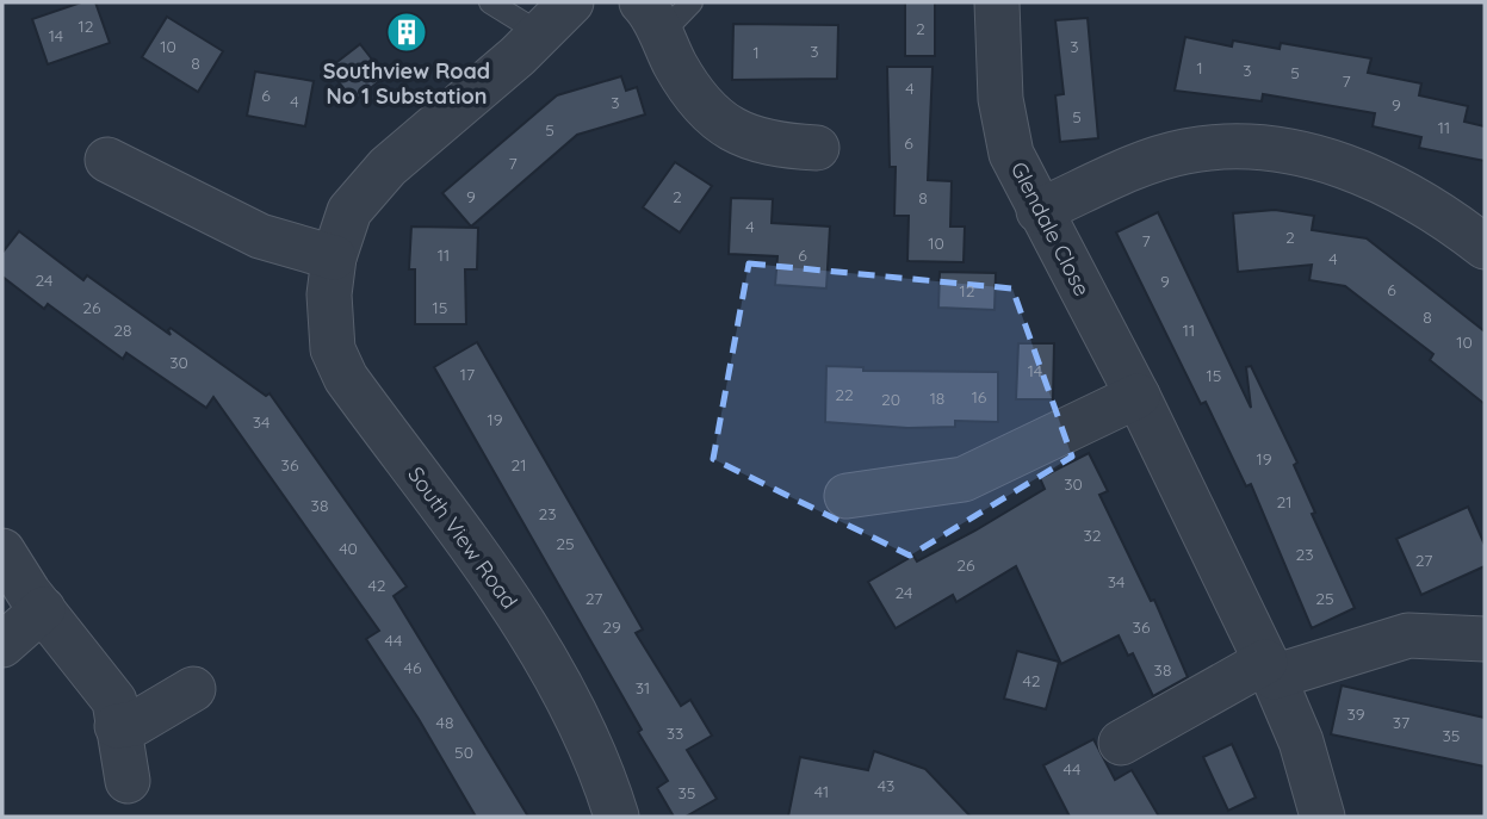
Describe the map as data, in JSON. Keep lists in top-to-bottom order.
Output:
{
  "streets": {
    "street": ["Glendale Close", "South View Road"]
  },
  "places": {
    "building": ["Southview Road No 1 Substation"]
  },
  "house_numbers": [
    "12",
    "2",
    "14",
    "10",
    "3",
    "3",
    "1",
    "8",
    "1",
    "3",
    "5",
    "7",
    "4",
    "6",
    "4",
    "3",
    "9",
    "5",
    "11",
    "5",
    "6",
    "7",
    "9",
    "2",
    "8",
    "4",
    "2",
    "7",
    "10",
    "11",
    "6",
    "4",
    "24",
    "9",
    "6",
    "12",
    "26",
    "15",
    "8",
    "28",
    "11",
    "10",
    "30",
    "14",
    "17",
    "15",
    "22",
    "16",
    "18",
    "20",
    "19",
    "34",
    "19",
    "36",
    "21",
    "30",
    "21",
    "38",
    "23",
    "32",
    "25",
    "40",
    "23",
    "27",
    "26",
    "34",
    "42",
    "24",
    "27",
    "25",
    "29",
    "36",
    "44",
    "46",
    "38",
    "42",
    "31",
    "39",
    "48",
    "37",
    "33",
    "35",
    "50",
    "44",
    "43",
    "41",
    "35"
  ]
}
